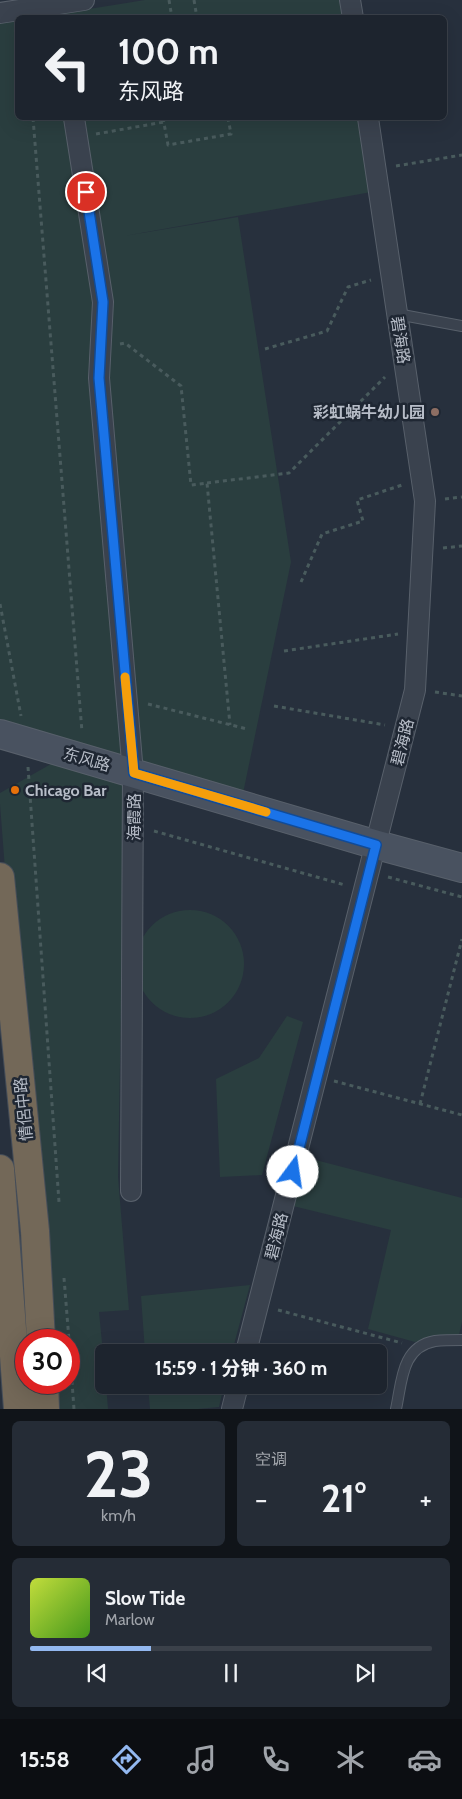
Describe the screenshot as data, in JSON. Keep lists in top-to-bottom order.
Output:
{
  "streets": {
    "highway": ["情侶中路"],
    "street": ["碧海路", "东风路", "海霞路"]
  },
  "crossings": [
    ["碧海路", "东风路"],
    ["东风路", "海霞路"]
  ],
  "places": ["彩虹蜗牛幼儿园", "Chicago Bar"],
  "page": {
    "turn": ["100 m", "东风路"],
    "limit": "30",
    "trip": "15:59 · 1 分钟 · 360 m",
    "tile": [
      ["23", "km/h"],
      "空调"
    ],
    "heat": ["−", "21°", "+"],
    "song": ["Slow Tide", "Marlow"],
    "tabs": "15:58"
  }
}
